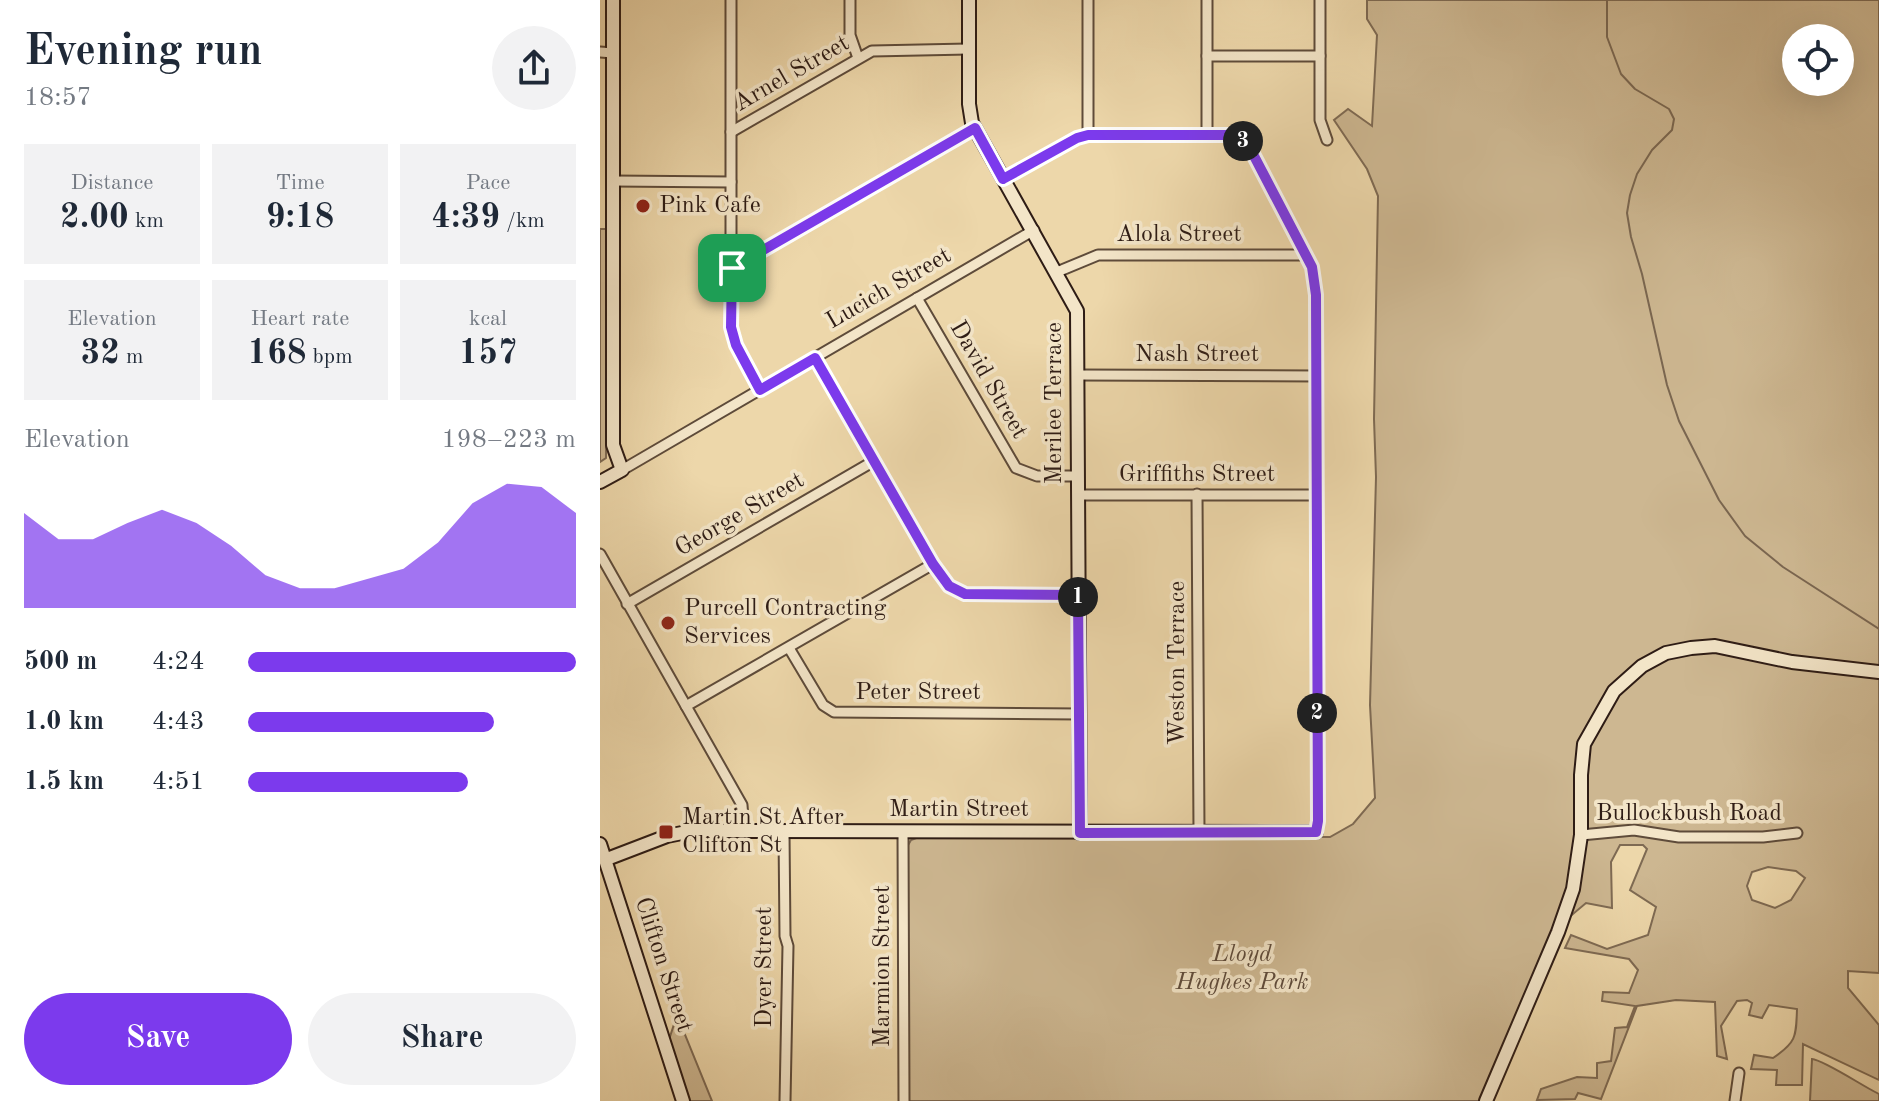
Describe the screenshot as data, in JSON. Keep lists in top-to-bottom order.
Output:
{
  "streets": {
    "street": [
      "Arnel Street",
      "Alola Street",
      "Lucich Street",
      "Nash Street",
      "David Street",
      "Merilee Terrace",
      "Griffiths Street",
      "George Street",
      "Weston Terrace",
      "Peter Street",
      "Martin Street",
      "Bullockbush Road",
      "Clifton Street",
      "Marmion Street",
      "Dyer Street"
    ]
  },
  "crossings": [
    ["Arnel Street", "Merilee Terrace"],
    ["Alola Street", "Merilee Terrace"],
    ["Lucich Street", "David Street"],
    ["Lucich Street", "Merilee Terrace"],
    ["Nash Street", "Merilee Terrace"],
    ["David Street", "Merilee Terrace"],
    ["Merilee Terrace", "Griffiths Street"],
    ["Merilee Terrace", "Peter Street"],
    ["Merilee Terrace", "Martin Street"],
    ["Griffiths Street", "Weston Terrace"],
    ["Weston Terrace", "Martin Street"],
    ["Martin Street", "Clifton Street"],
    ["Martin Street", "Marmion Street"],
    ["Martin Street", "Dyer Street"]
  ],
  "parks": ["Lloyd Hughes Park"],
  "places": {
    "other": ["Pink Cafe", "Purcell Contracting Services"],
    "transit": ["Martin St After Clifton St"]
  },
  "page": {
    "heading": ["Evening run", "18:57"],
    "pins": ["3", "1", "2"],
    "stats": [
      ["Distance", "2.00 km"],
      ["Time", "9:18"],
      ["Pace", "4:39 /km"],
      ["Elevation", "32 m"],
      ["Heart rate", "168 bpm"],
      ["kcal", "157"]
    ],
    "chart": ["Elevation", "198–223 m"],
    "list": [
      {
        "name": "500 m",
        "note": "4:24"
      },
      {
        "name": "1.0 km",
        "note": "4:43"
      },
      {
        "name": "1.5 km",
        "note": "4:51"
      }
    ],
    "buttons": ["Save", "Share"]
  }
}
